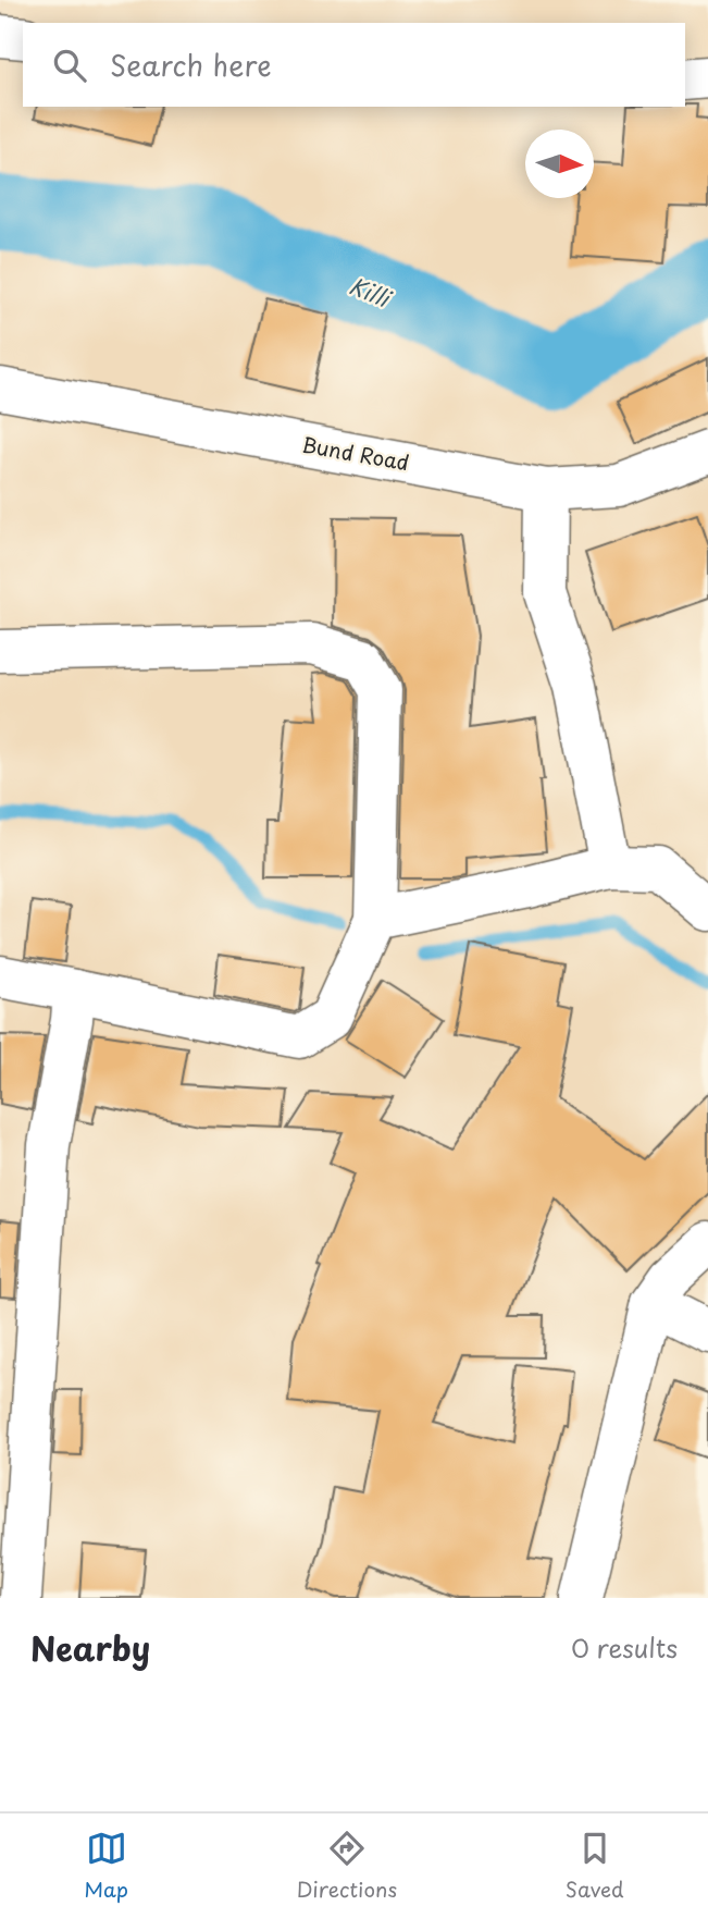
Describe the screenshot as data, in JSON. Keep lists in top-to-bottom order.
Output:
{
  "streets": {
    "street": ["Bund Road"]
  },
  "water": ["Killi"],
  "north": "right",
  "page": {
    "search": "Search here",
    "heading": ["Nearby", "0 results"],
    "nav": ["Map", "Directions", "Saved"]
  }
}
